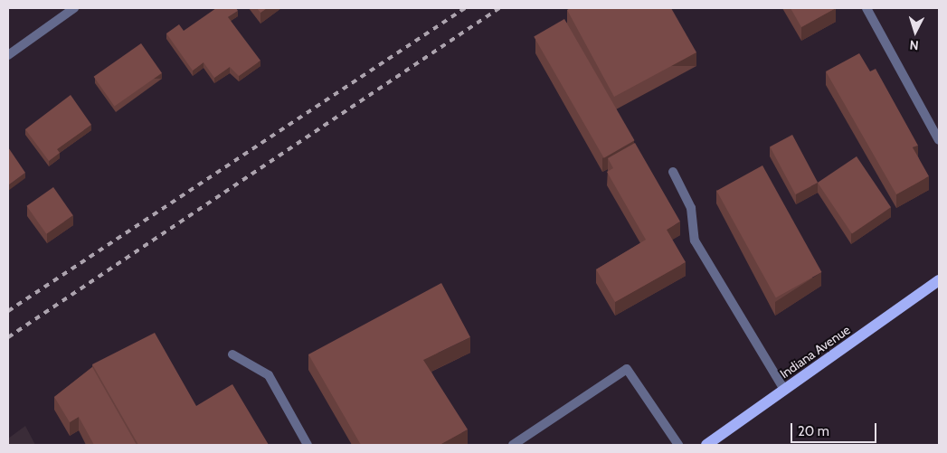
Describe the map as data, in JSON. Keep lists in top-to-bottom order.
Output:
{
  "streets": {
    "main road": ["Indiana Avenue"]
  },
  "scale_bar": "20 m",
  "north": "bottom"
}
